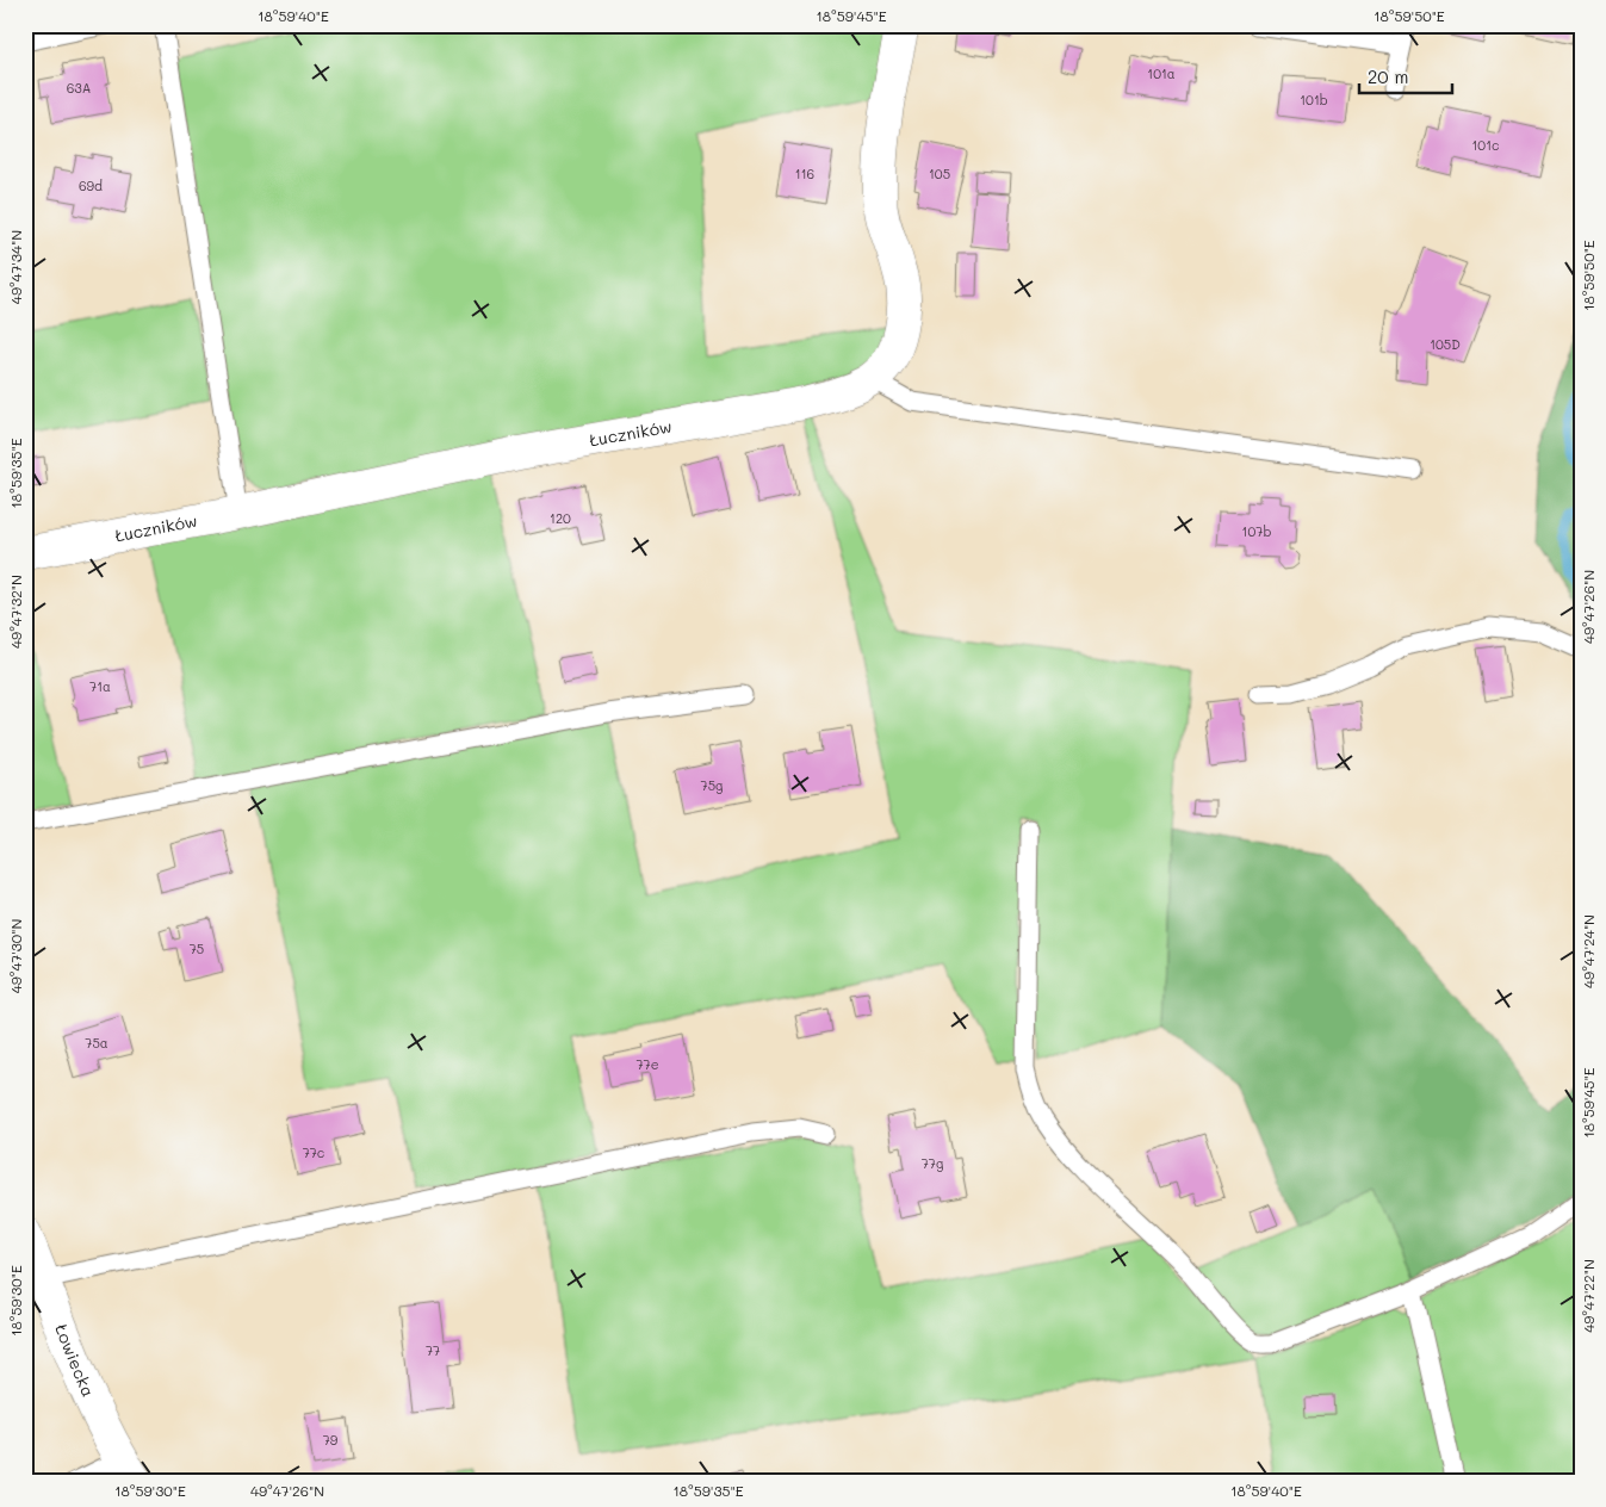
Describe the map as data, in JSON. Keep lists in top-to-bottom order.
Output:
{
  "streets": {
    "street": ["Łuczników", "Łowiecka"]
  },
  "house_numbers": [
    "101a",
    "63A",
    "101b",
    "101c",
    "116",
    "105",
    "69d",
    "105D",
    "120",
    "107b",
    "71a",
    "75g",
    "75",
    "75a",
    "77e",
    "77c",
    "77g",
    "77",
    "79"
  ],
  "scale_bar": "20 m",
  "coordinates": [
    "18°59'40\"E",
    "18°59'45\"E",
    "18°59'50\"E",
    "49°47'34\"N",
    "18°59'35\"E",
    "49°47'26\"N",
    "49°47'32\"N",
    "49°47'24\"N",
    "49°47'30\"N",
    "49°47'22\"N",
    "18°59'30\"E"
  ]
}
